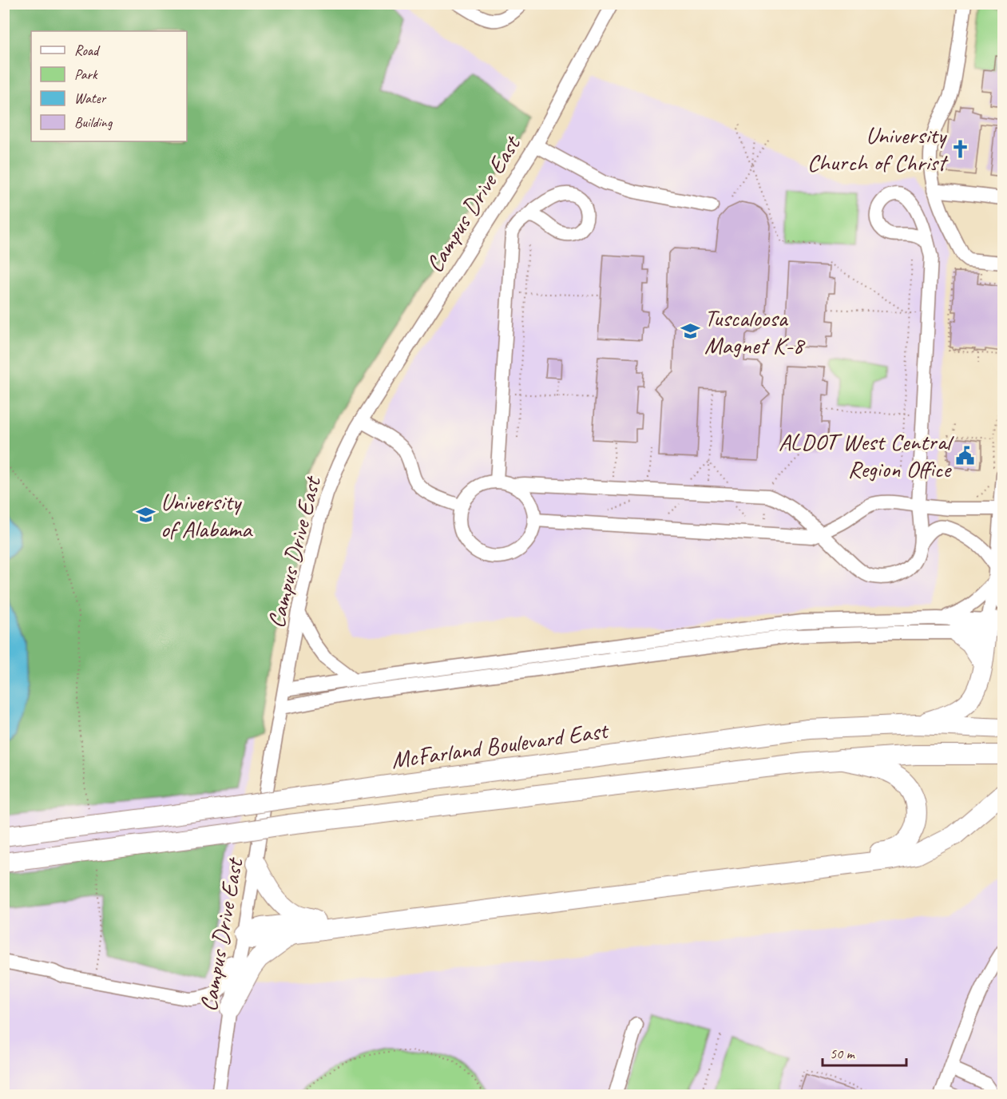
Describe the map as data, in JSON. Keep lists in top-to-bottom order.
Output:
{
  "streets": {
    "highway": ["McFarland Boulevard East"],
    "street": ["Campus Drive East"]
  },
  "places": {
    "church": ["University Church of Christ"],
    "school or university": ["Tuscaloosa Magnet K-8", "University of Alabama"],
    "public building": ["ALDOT West Central Region Office"]
  },
  "legend": [
    "Road",
    "Park",
    "Water",
    "Building"
  ],
  "scale_bar": "50 m"
}
